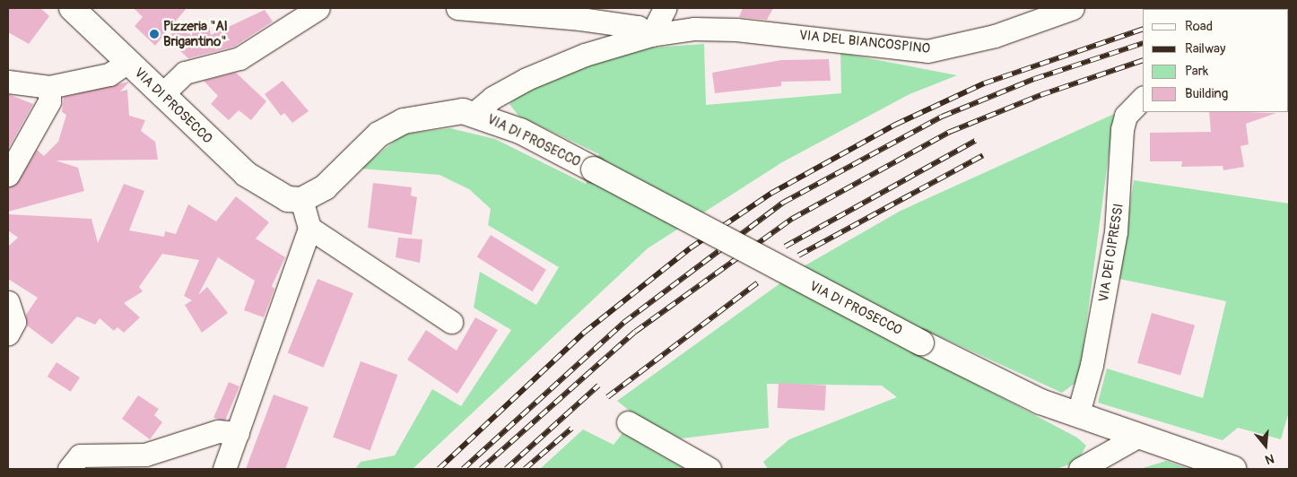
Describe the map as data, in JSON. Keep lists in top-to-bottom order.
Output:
{
  "streets": {
    "main road": ["VIA DI PROSECCO"],
    "street": ["VIA DEL BIANCOSPINO", "VIA DEI CIPRESSI"]
  },
  "crossings": [
    ["VIA DEL BIANCOSPINO", "VIA DI PROSECCO"],
    ["VIA DI PROSECCO", "VIA DEI CIPRESSI"]
  ],
  "places": ["Pizzeria \"Al Brigantino\""],
  "legend": [
    "Road",
    "Railway",
    "Park",
    "Building"
  ],
  "north": "bottom"
}
